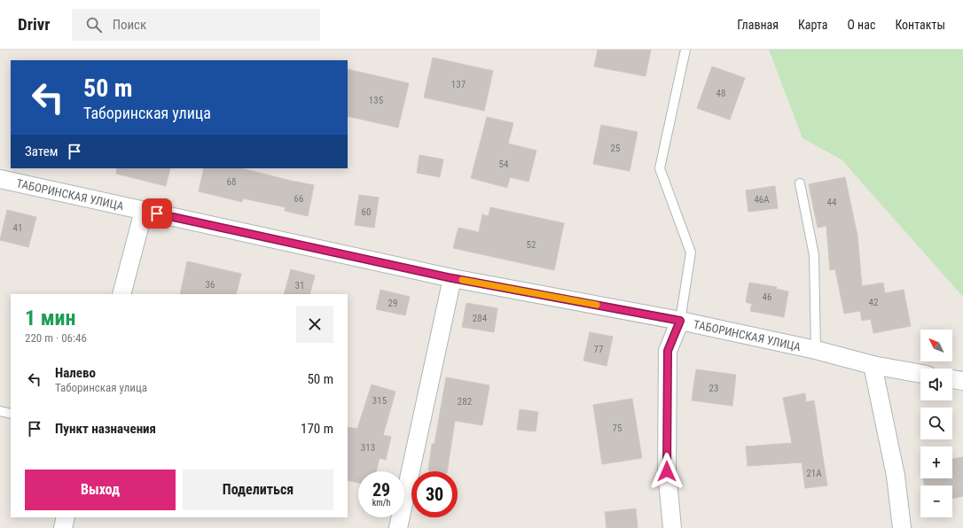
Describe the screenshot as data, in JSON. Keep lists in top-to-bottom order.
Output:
{
  "streets": {
    "street": ["ТАБОРИНСКАЯ УЛИЦА"]
  },
  "house_numbers": [
    "137",
    "48",
    "135",
    "25",
    "54",
    "68",
    "66",
    "46А",
    "44",
    "60",
    "41",
    "52",
    "36",
    "31",
    "46",
    "42",
    "29",
    "284",
    "77",
    "23",
    "315",
    "282",
    "75",
    "313",
    "21А"
  ],
  "north": "top left",
  "page": {
    "header": "Drivr",
    "search": "Поиск",
    "nav": [
      "Главная",
      "Карта",
      "О нас",
      "Контакты"
    ],
    "turn": ["50 m", "Таборинская улица"],
    "then": "Затем",
    "heading": ["1 мин", "220 m · 06:46"],
    "map_buttons": ["+", "−"],
    "list": [
      {
        "name": "Налево",
        "note": "Таборинская улица",
        "value": "50 m"
      },
      {
        "name": "Пункт назначения",
        "value": "170 m"
      }
    ],
    "buttons": ["Выход", "Поделиться"],
    "speed": "29 km/h",
    "limit": "30"
  }
}
